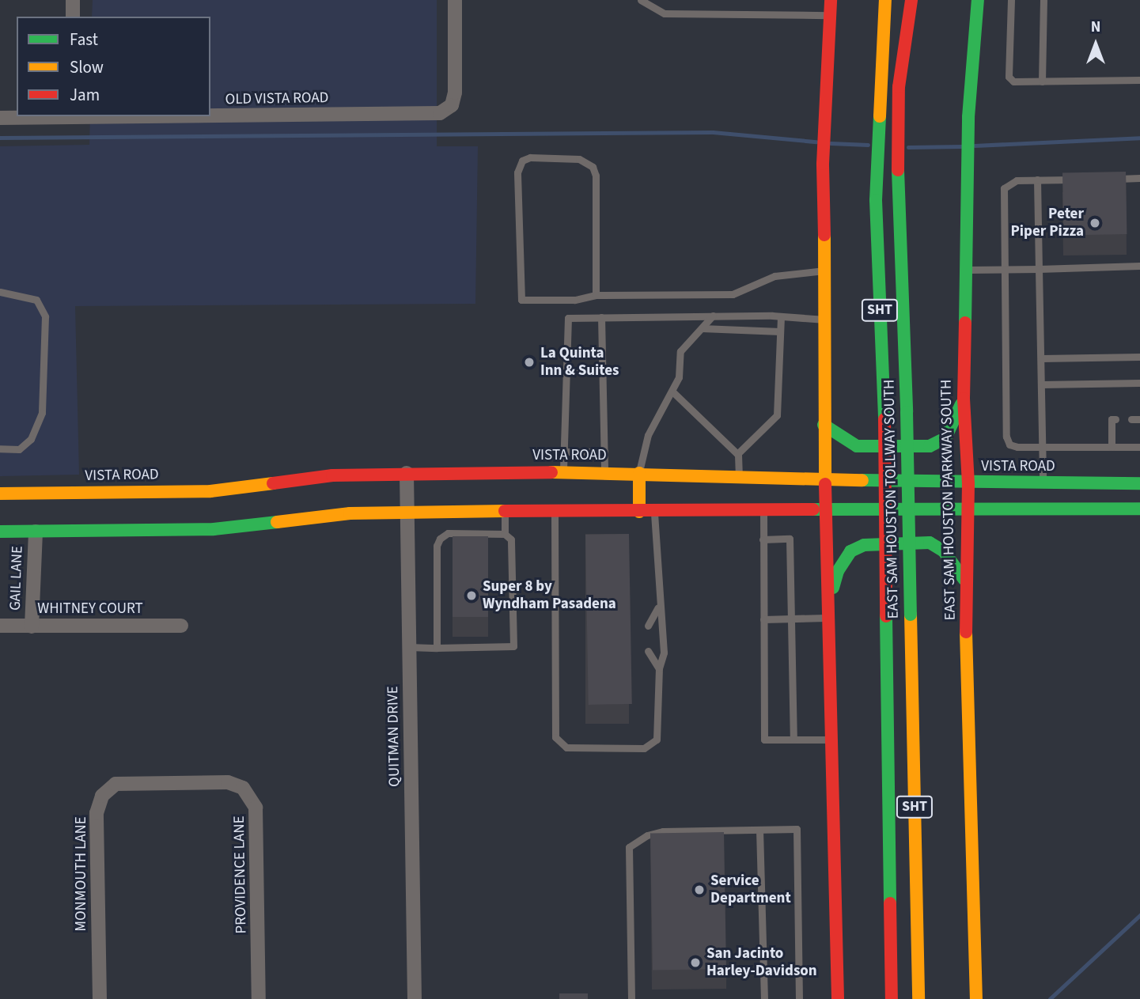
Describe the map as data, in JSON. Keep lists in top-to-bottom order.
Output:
{
  "streets": {
    "main road": [
      "SHT",
      "VISTA ROAD",
      "EAST SAM HOUSTON TOLLWAY SOUTH",
      "EAST SAM HOUSTON PARKWAY SOUTH"
    ],
    "street": [
      "OLD VISTA ROAD",
      "GAIL LANE",
      "WHITNEY COURT",
      "QUITMAN DRIVE",
      "MONMOUTH LANE",
      "PROVIDENCE LANE"
    ]
  },
  "crossings": [
    ["VISTA ROAD", "EAST SAM HOUSTON PARKWAY SOUTH"],
    ["VISTA ROAD", "QUITMAN DRIVE"],
    ["GAIL LANE", "WHITNEY COURT"],
    ["MONMOUTH LANE", "PROVIDENCE LANE"]
  ],
  "places": [
    "Peter Piper Pizza",
    "La Quinta Inn & Suites",
    "Super 8 by Wyndham Pasadena",
    "Service Department",
    "San Jacinto Harley-Davidson"
  ],
  "legend": ["Fast", "Slow", "Jam"],
  "north": "top"
}
